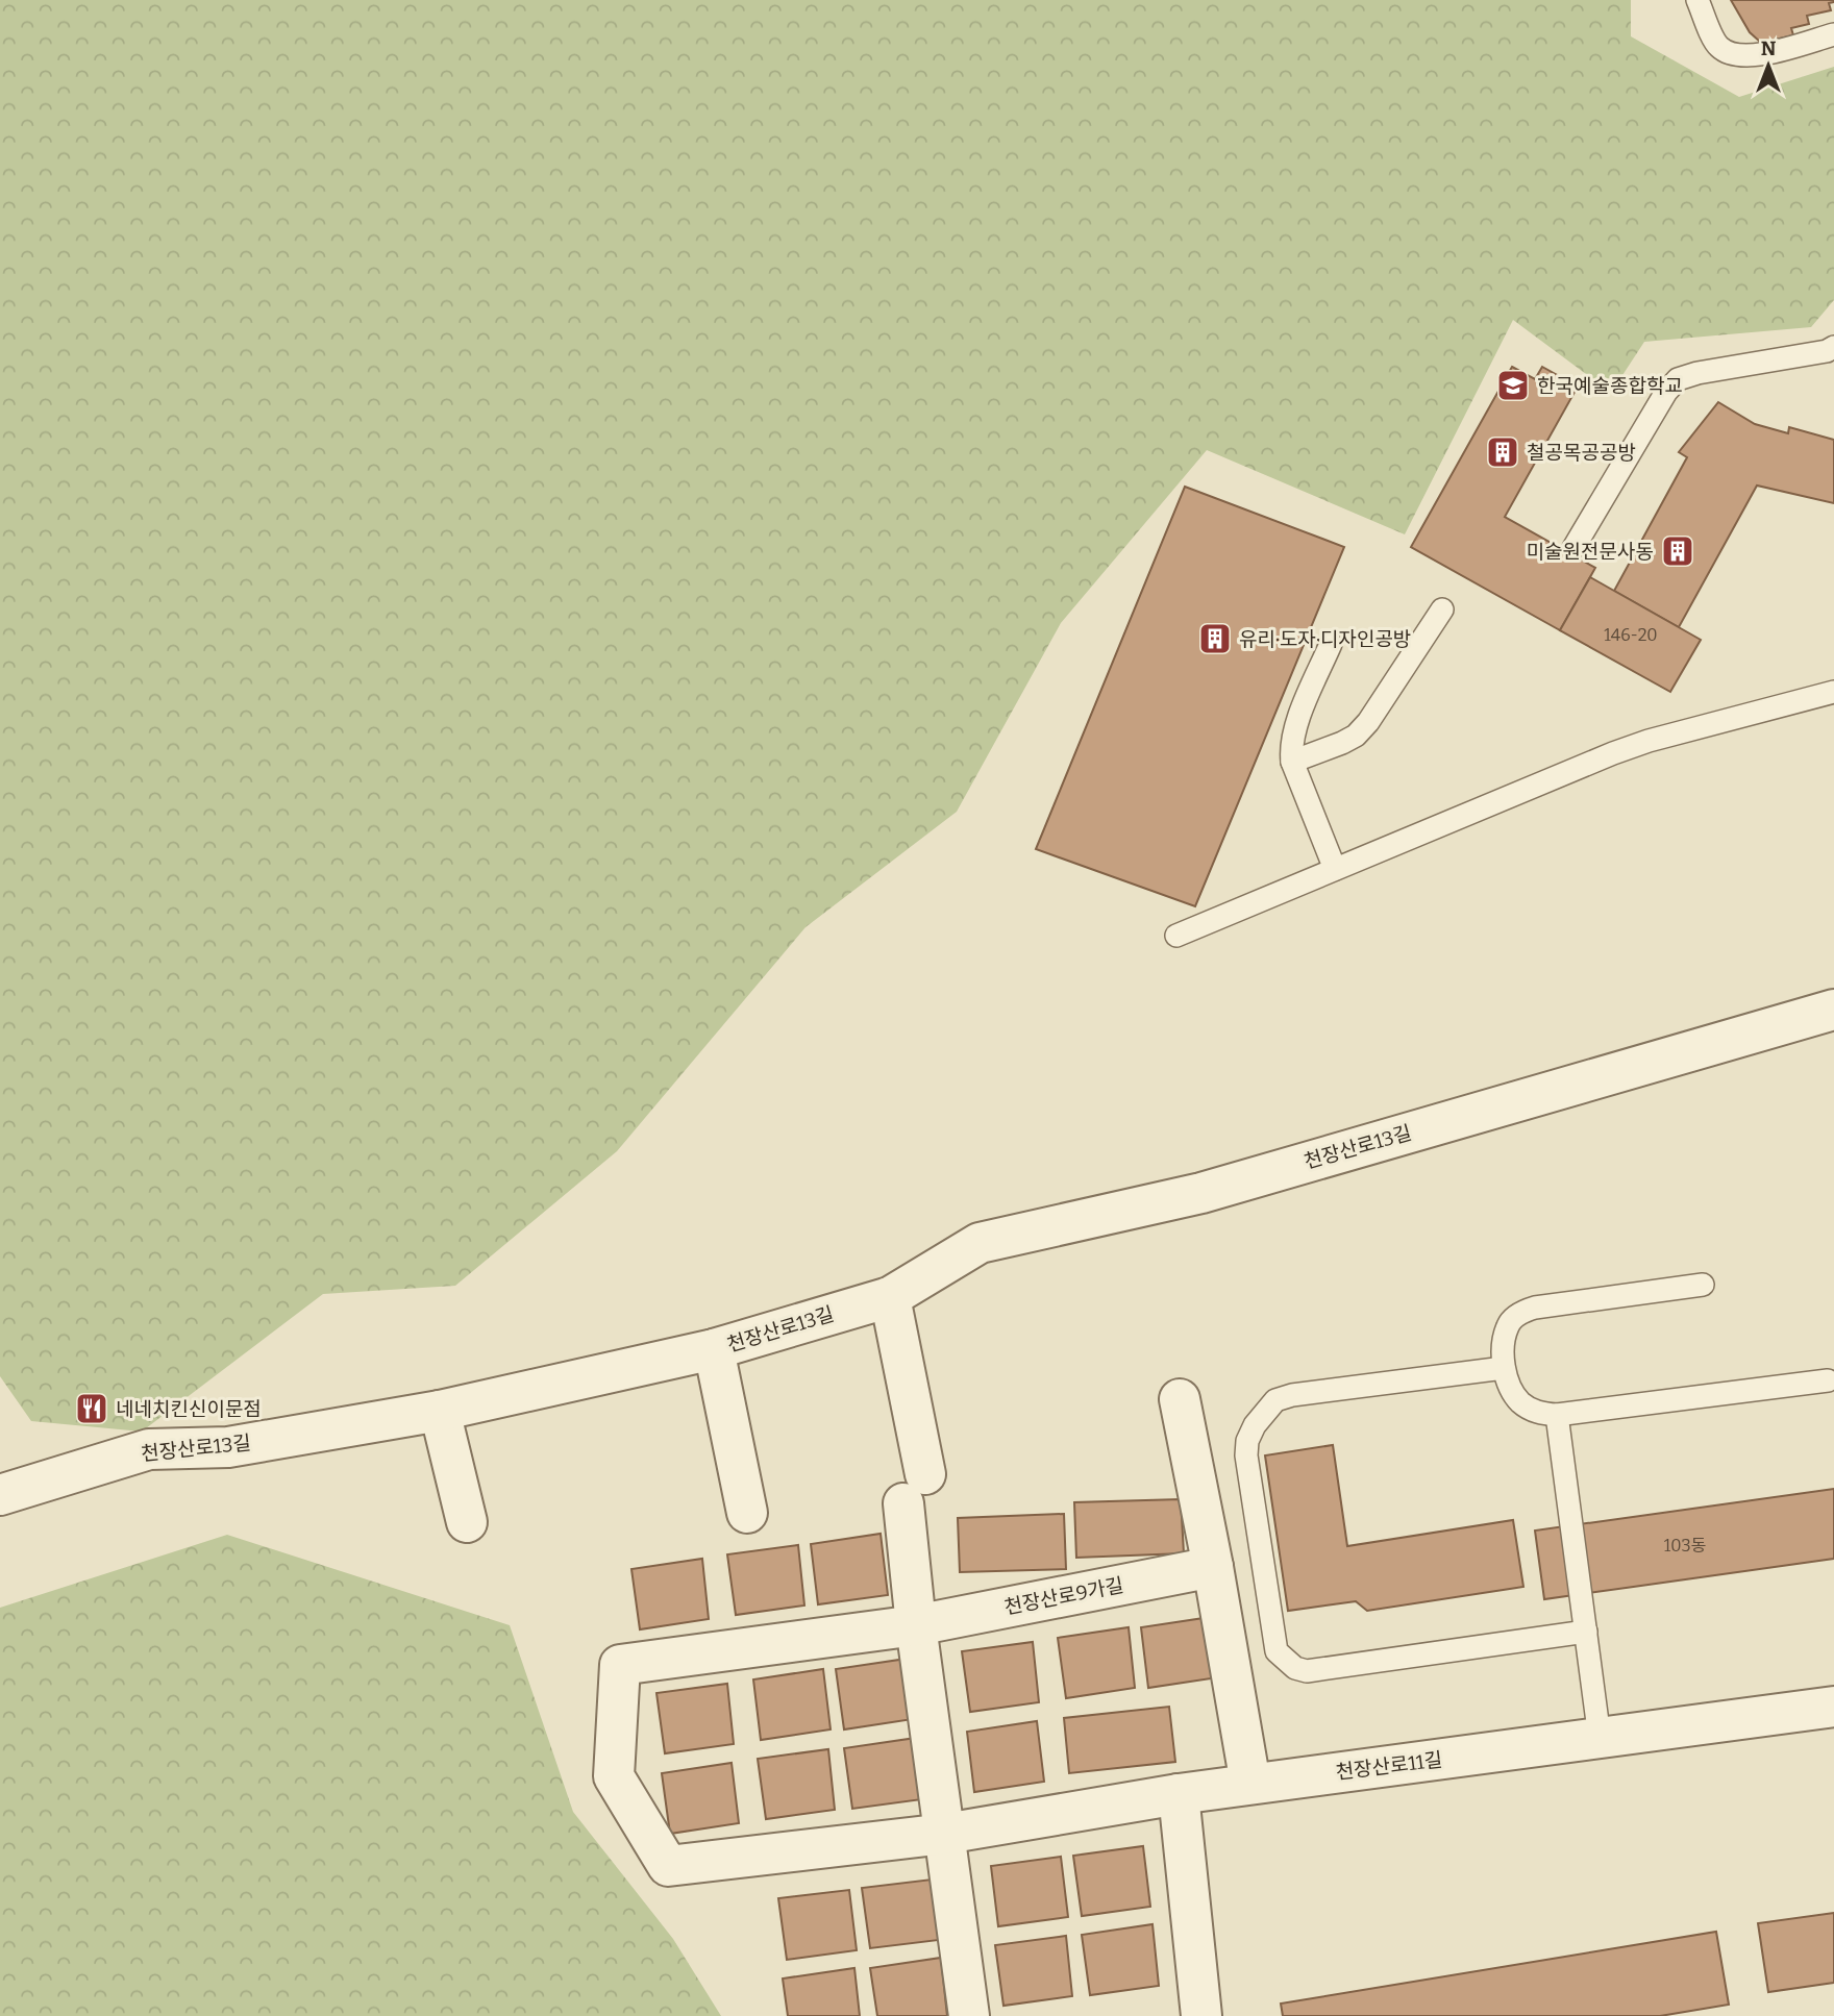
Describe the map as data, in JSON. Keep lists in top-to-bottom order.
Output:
{
  "streets": {
    "street": ["천장산로13길", "천장산로9가길", "천장산로11길"]
  },
  "crossings": [
    ["천장산로9가길", "천장산로11길"]
  ],
  "places": {
    "school or university": ["한국예술종합학교"],
    "building": ["철공목공공방", "미술원전문사동", "유리·도자·디자인공방"],
    "restaurant": ["네네치킨신이문점"]
  },
  "house_numbers": ["146-20", "103동"],
  "north": "top"
}
